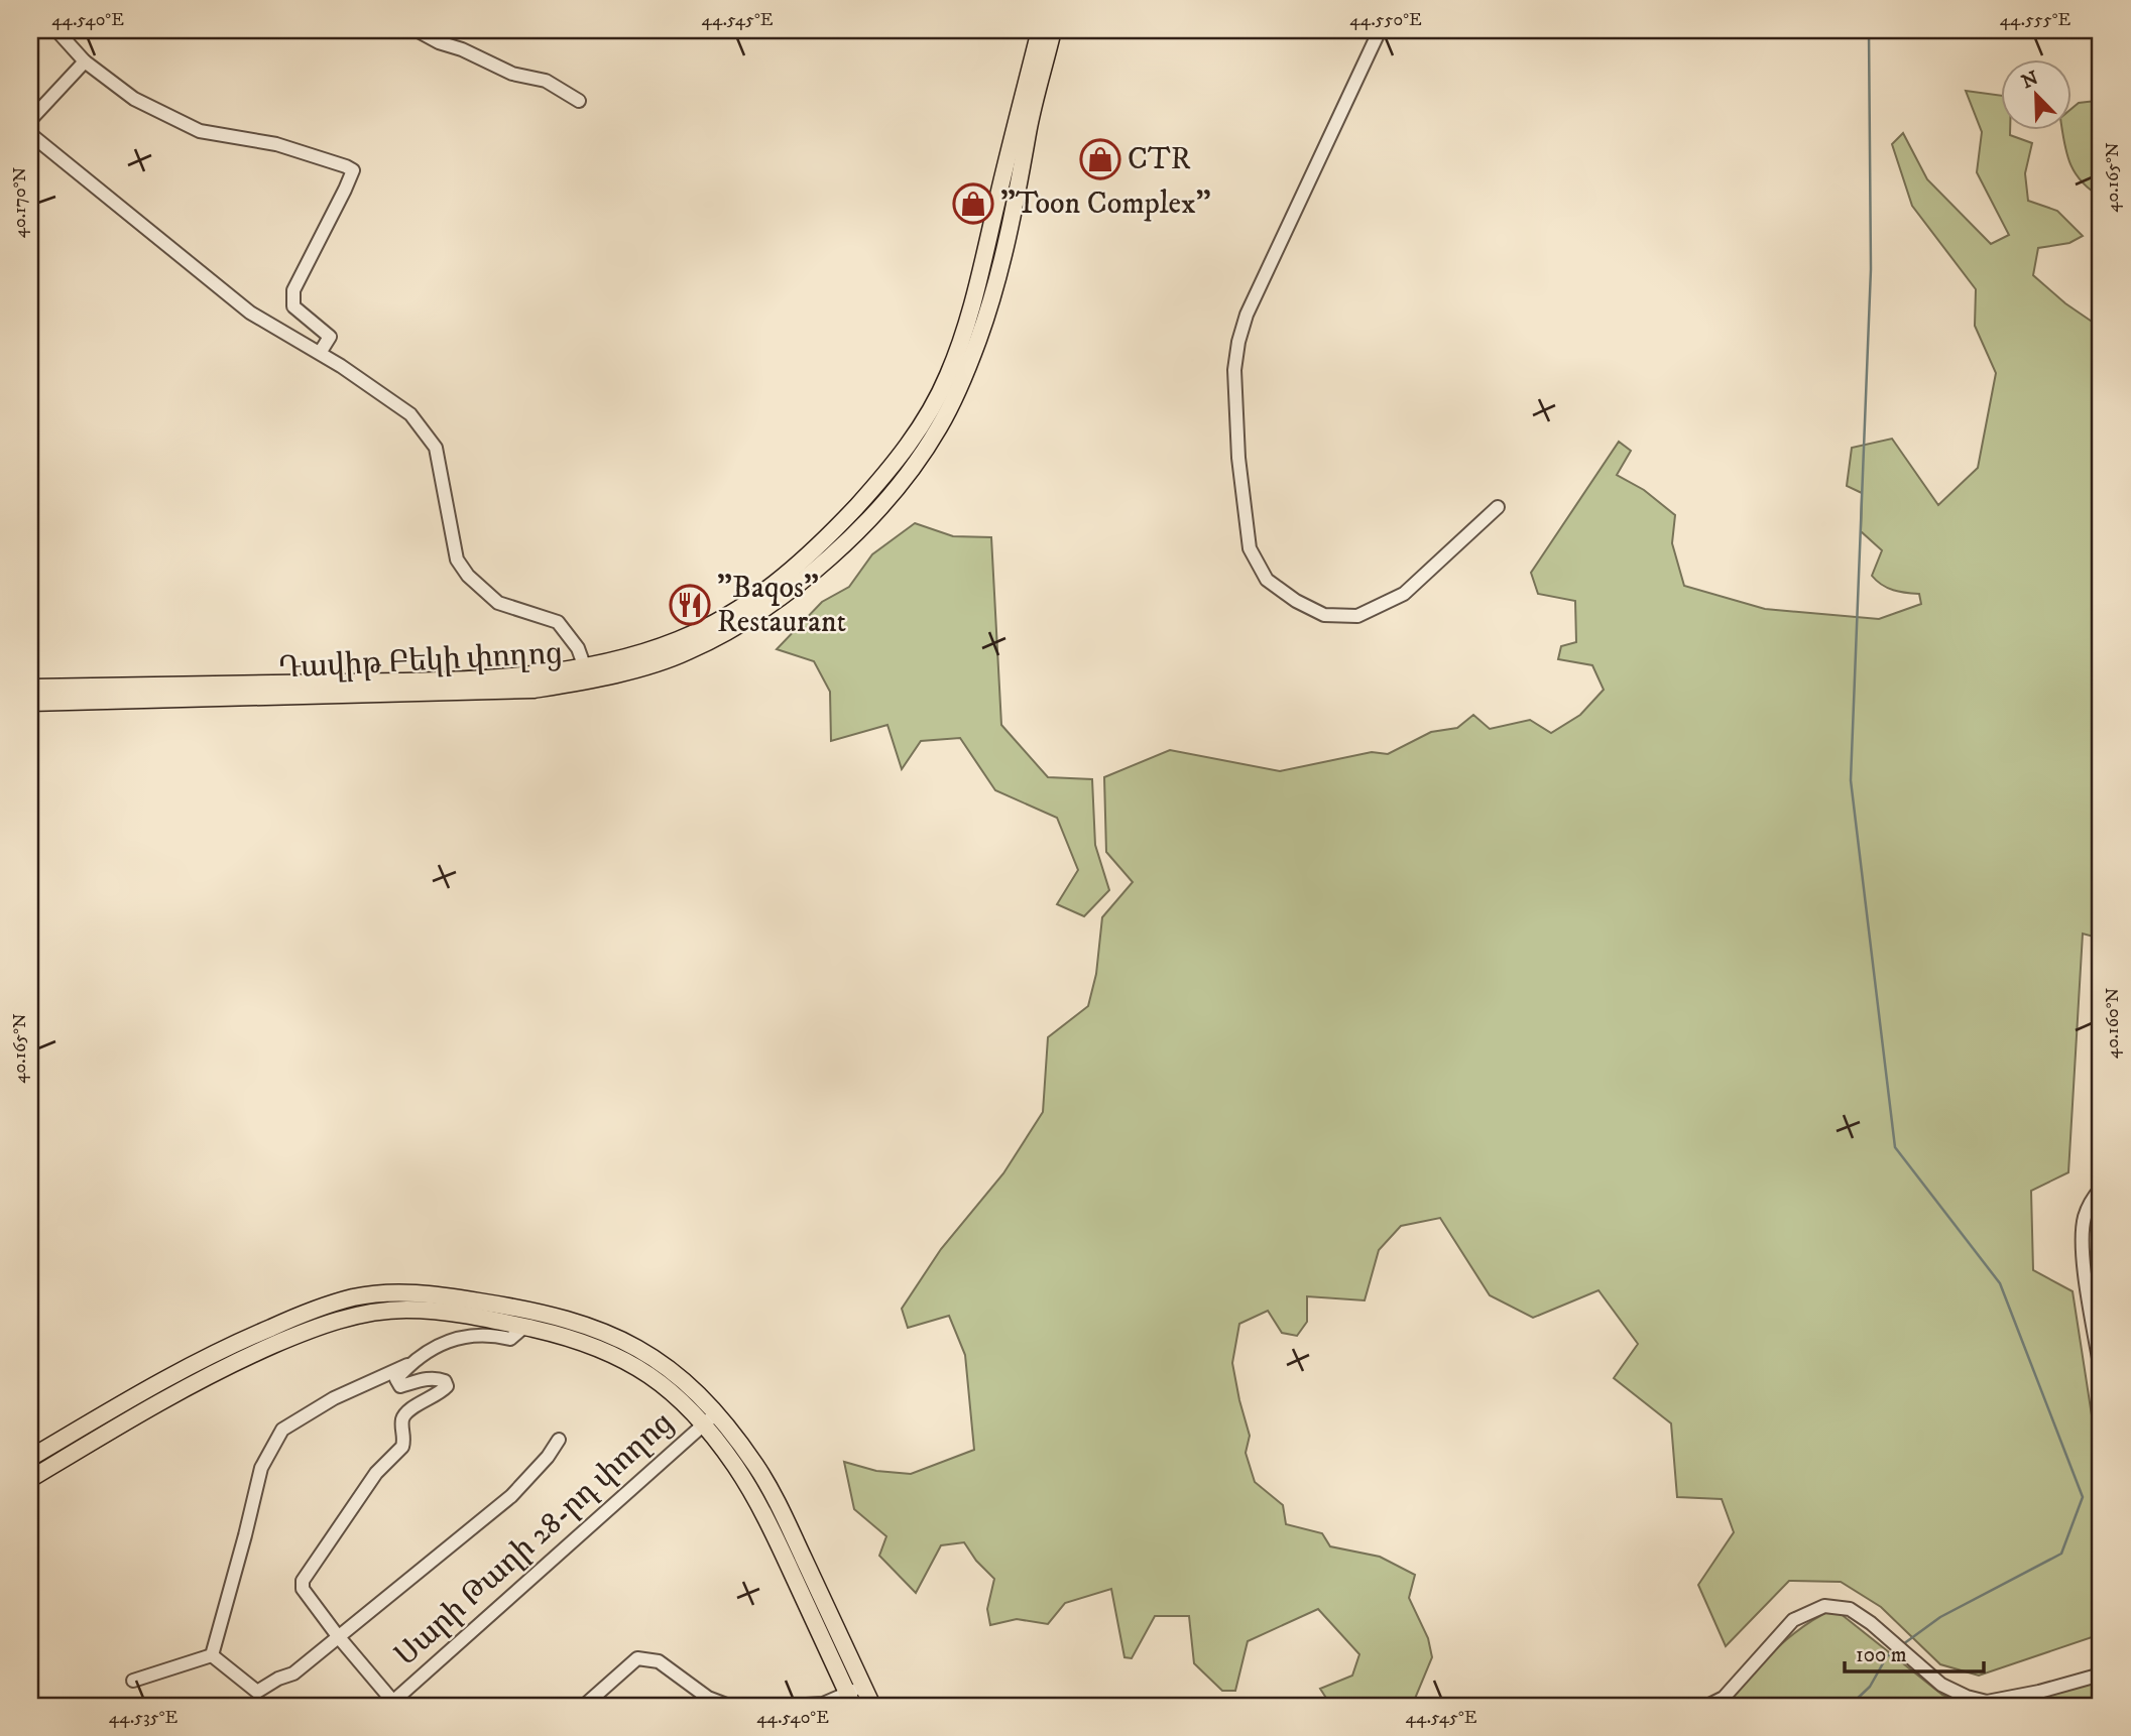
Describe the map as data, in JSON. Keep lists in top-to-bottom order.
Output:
{
  "streets": {
    "main road": ["Դավիթ Բեկի փողոց"],
    "street": ["Սարի Թաղի 28-րդ փողոց"]
  },
  "places": {
    "shop": ["CTR", "\"Toon Complex\""],
    "restaurant": ["\"Baqos\" Restaurant"]
  },
  "scale_bar": "100 m",
  "north": "top left",
  "coordinates": [
    "44.540°E",
    "44.545°E",
    "44.550°E",
    "44.555°E",
    "40.165°N",
    "40.170°N",
    "40.160°N",
    "44.535°E"
  ]
}
